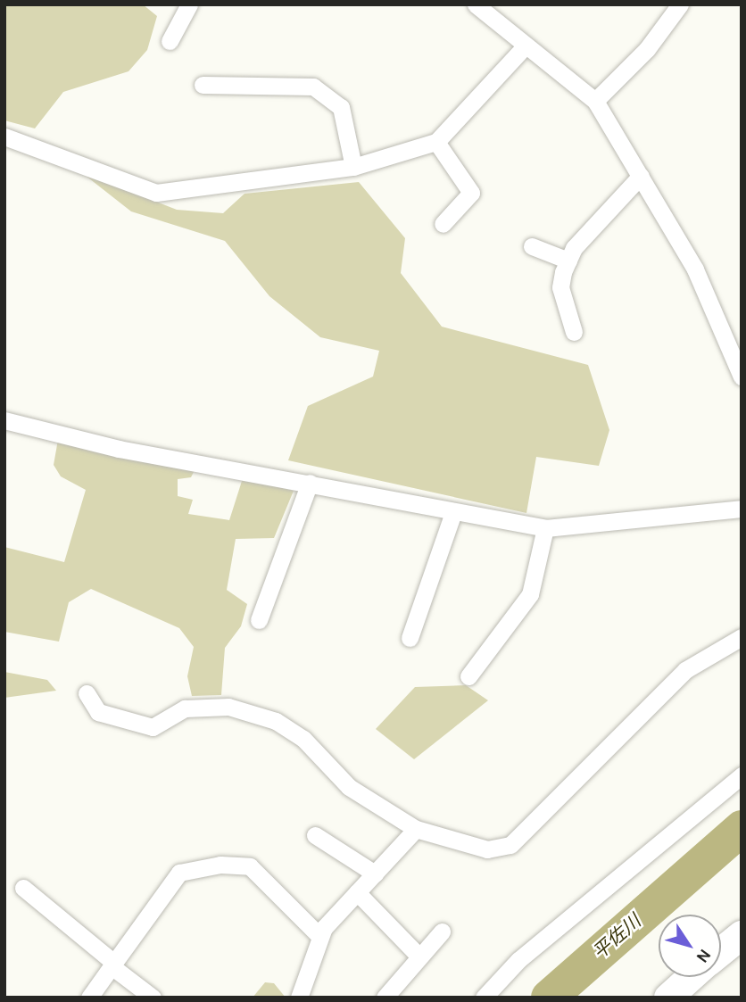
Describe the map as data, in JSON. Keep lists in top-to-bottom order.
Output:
{
  "water": ["平佐川"],
  "north": "bottom right"
}
